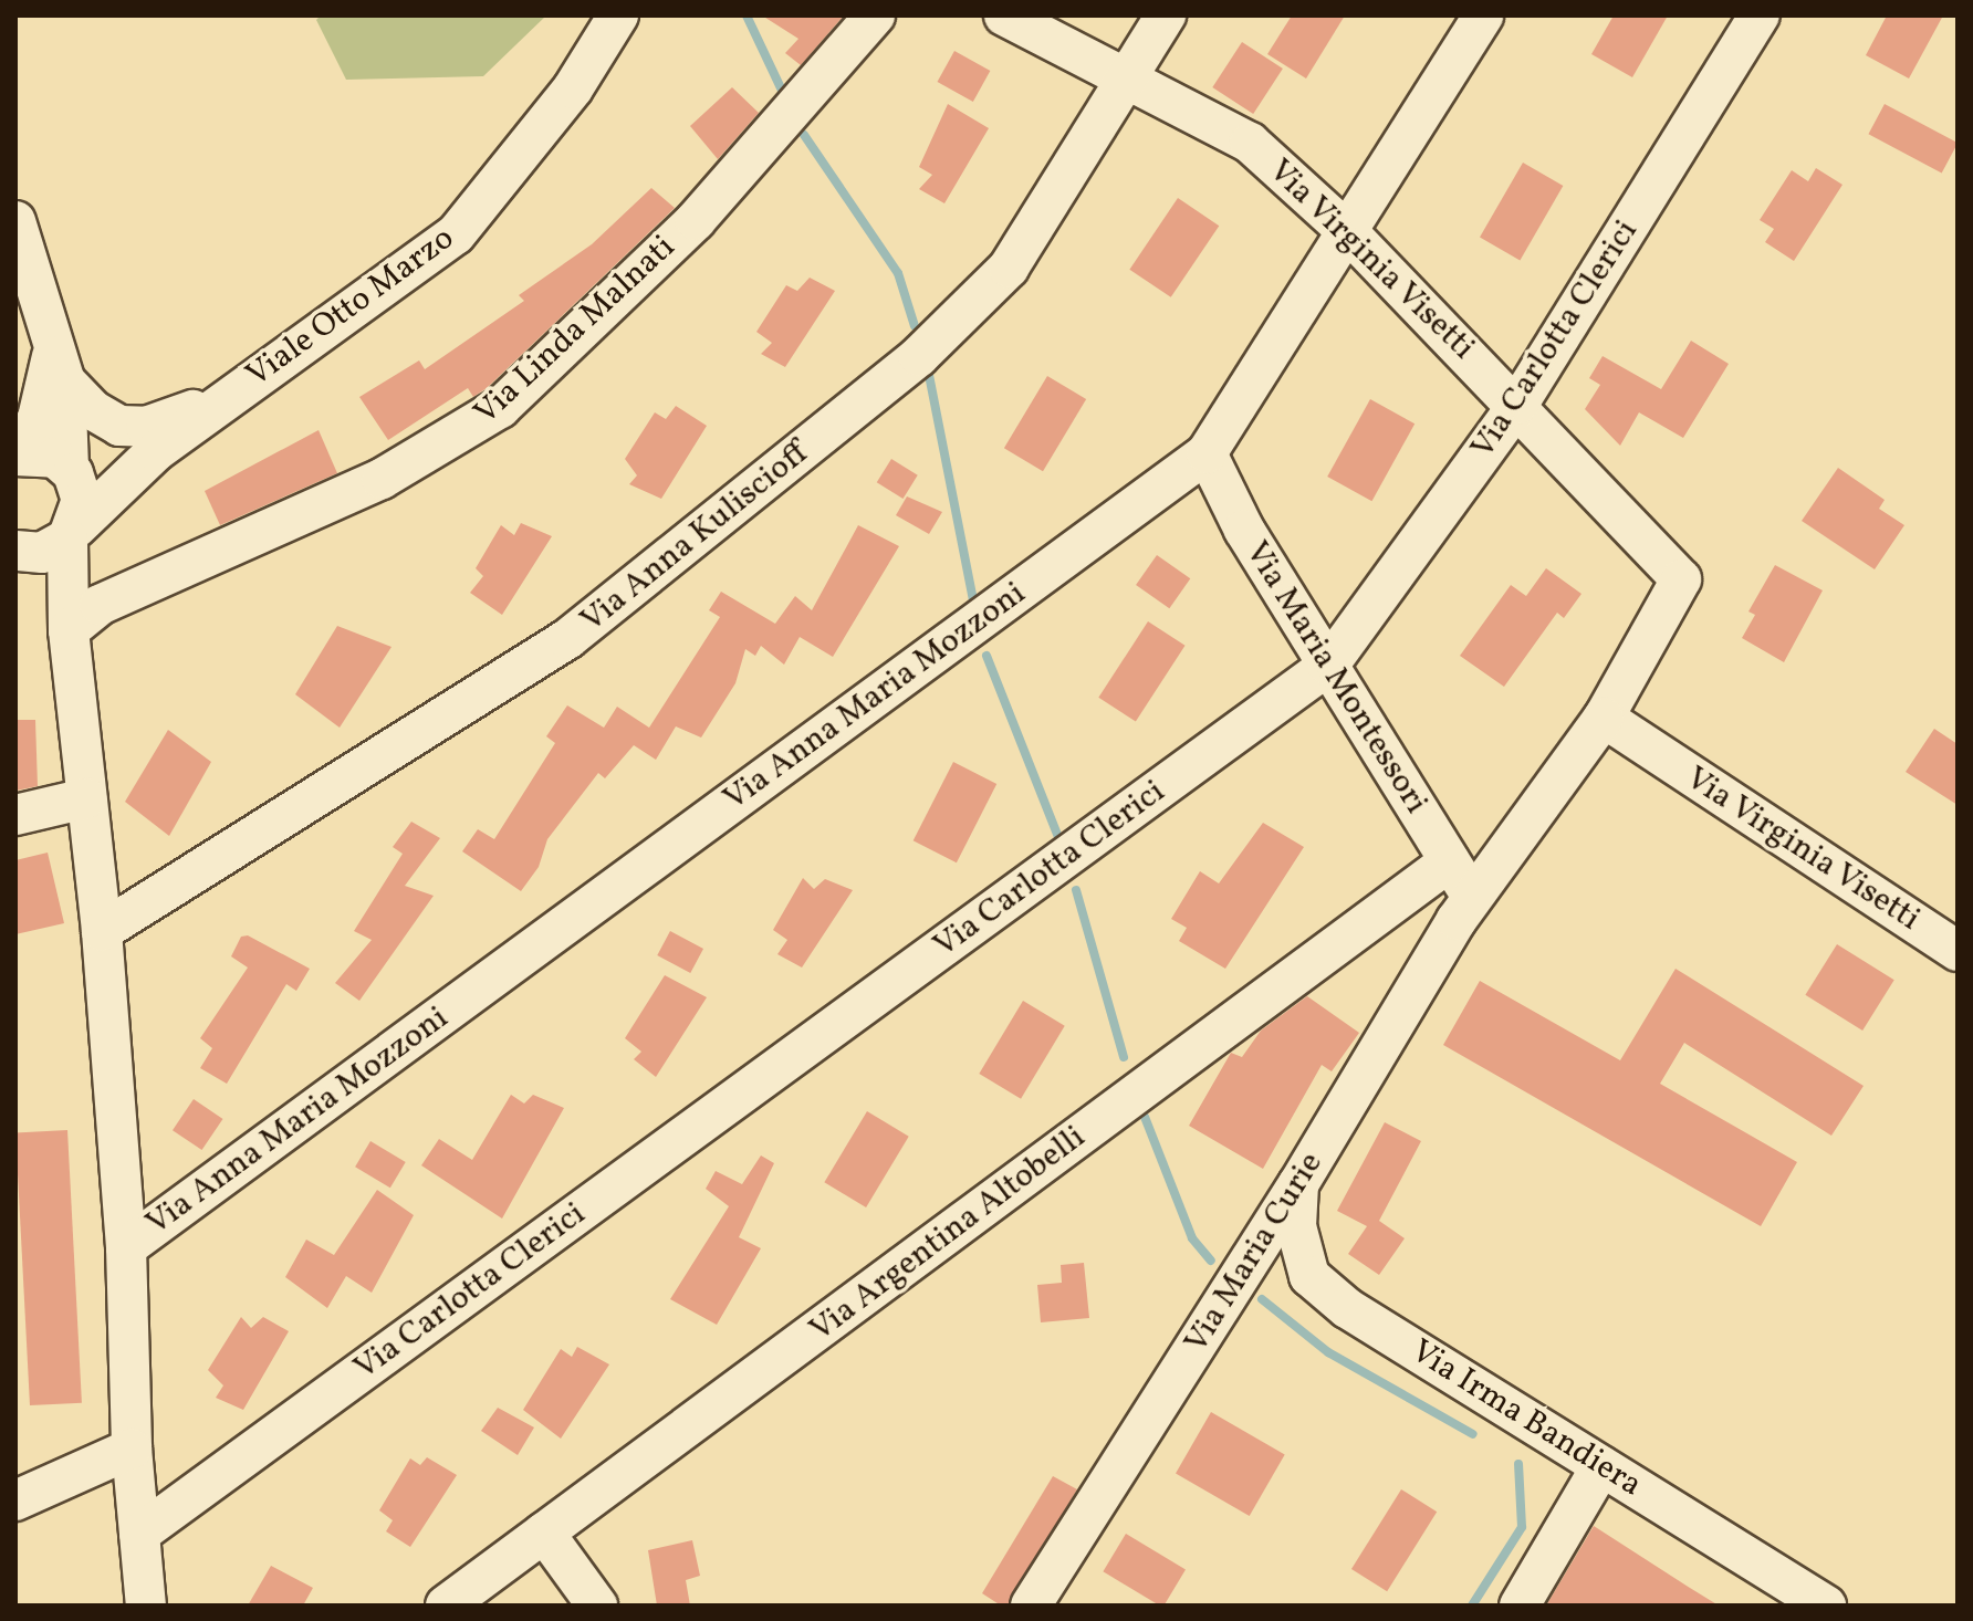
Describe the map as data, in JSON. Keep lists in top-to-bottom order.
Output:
{
  "streets": {
    "street": [
      "Via Virginia Visetti",
      "Viale Otto Marzo",
      "Via Linda Malnati",
      "Via Carlotta Clerici",
      "Via Anna Kuliscioff",
      "Via Maria Montessori",
      "Via Anna Maria Mozzoni",
      "Via Argentina Altobelli",
      "Via Maria Curie",
      "Via Irma Bandiera"
    ]
  },
  "crossings": [
    ["Via Virginia Visetti", "Via Carlotta Clerici"],
    ["Via Virginia Visetti", "Via Anna Kuliscioff"],
    ["Via Virginia Visetti", "Via Maria Montessori"],
    ["Via Virginia Visetti", "Via Anna Maria Mozzoni"],
    ["Via Virginia Visetti", "Via Maria Curie"],
    ["Via Carlotta Clerici", "Via Maria Montessori"],
    ["Via Maria Montessori", "Via Anna Maria Mozzoni"],
    ["Via Maria Montessori", "Via Argentina Altobelli"],
    ["Via Maria Montessori", "Via Maria Curie"],
    ["Via Maria Curie", "Via Irma Bandiera"]
  ]
}
